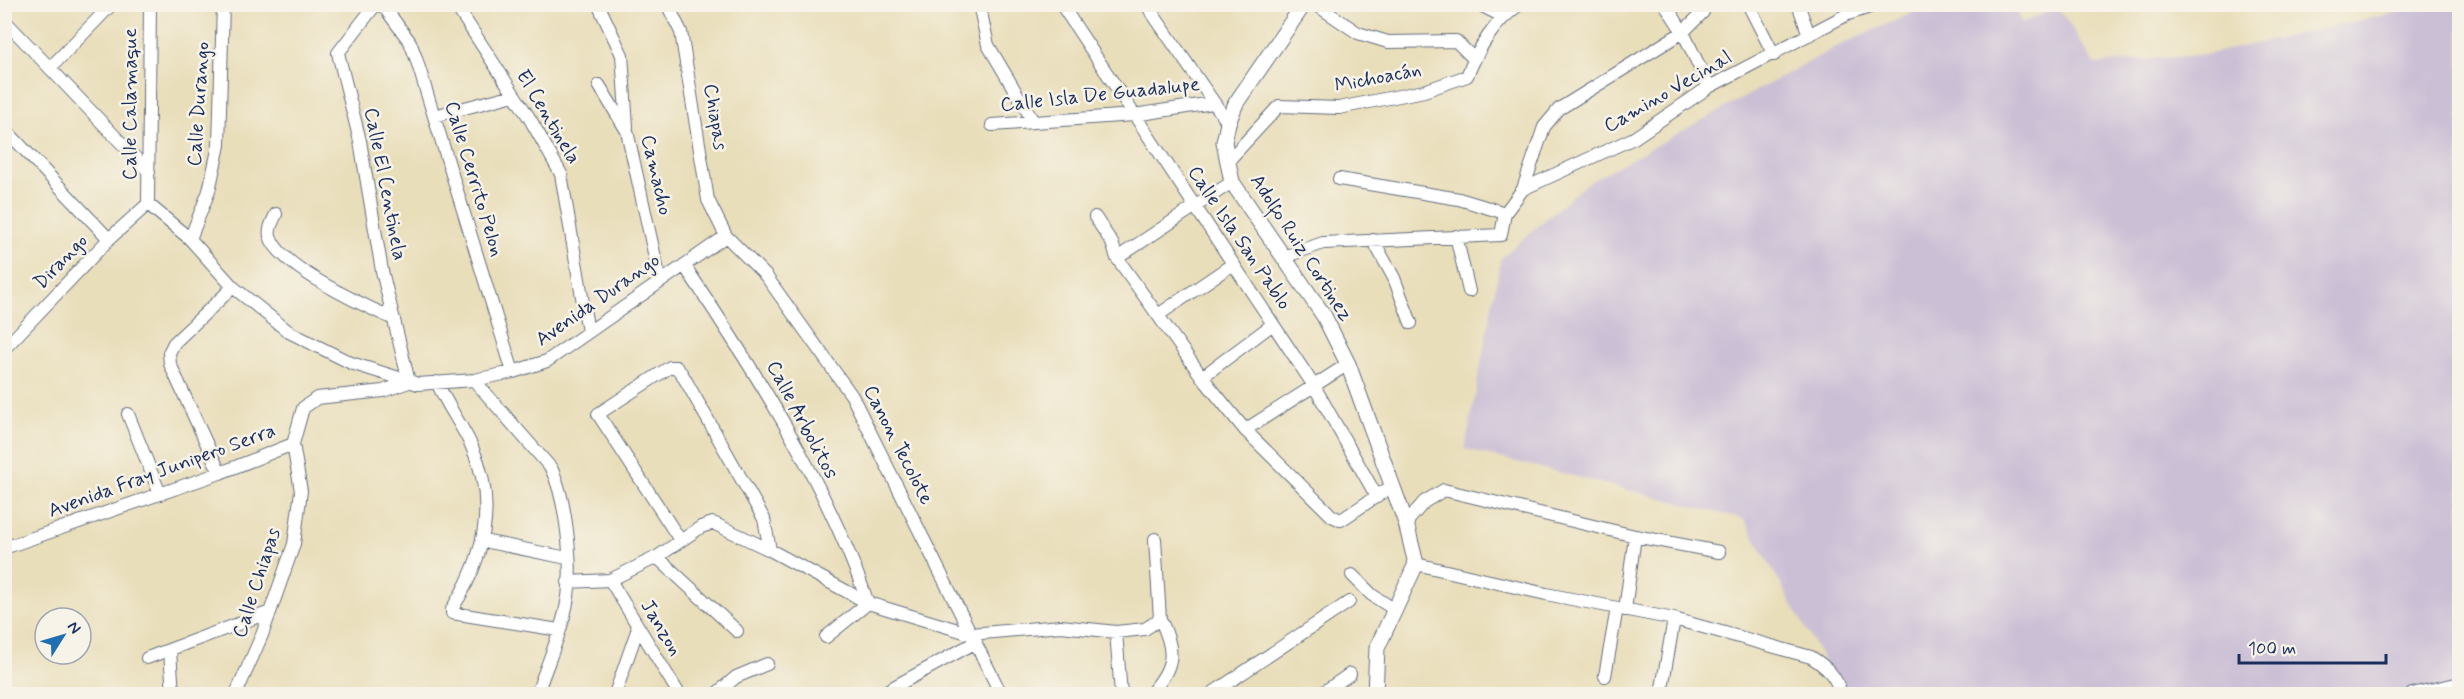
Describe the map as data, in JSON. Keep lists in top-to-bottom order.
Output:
{
  "streets": {
    "main road": ["Adolfo Ruiz Cortinez"],
    "street": [
      "Michoacán",
      "Camino Vecinal",
      "Calle Isla De Guadalupe",
      "Calle Calamaque",
      "Calle Durango",
      "El Centinela",
      "Chiapas",
      "Camacho",
      "Calle Cerrito Pelon",
      "Calle El Centinela",
      "Calle Isla San Pablo",
      "Dirango",
      "Avenida Durango",
      "Calle Arbolitos",
      "Canon Tecolote",
      "Avenida Fray Junipero Serra",
      "Calle Chiapas",
      "Janzon"
    ]
  },
  "crossings": [
    ["Michoacán", "Adolfo Ruiz Cortinez"],
    ["Calle Isla De Guadalupe", "Calle Isla San Pablo"],
    ["Calle Calamaque", "Dirango"],
    ["Calle Calamaque", "Avenida Durango"],
    ["Calle Durango", "Avenida Durango"],
    ["El Centinela", "Avenida Durango"],
    ["Chiapas", "Avenida Durango"],
    ["Chiapas", "Canon Tecolote"],
    ["Camacho", "Avenida Durango"],
    ["Calle Cerrito Pelon", "Avenida Durango"],
    ["Calle El Centinela", "Avenida Durango"],
    ["Calle El Centinela", "Avenida Fray Junipero Serra"],
    ["Dirango", "Avenida Durango"],
    ["Avenida Durango", "Calle Arbolitos"],
    ["Avenida Durango", "Canon Tecolote"],
    ["Avenida Durango", "Avenida Fray Junipero Serra"],
    ["Avenida Fray Junipero Serra", "Calle Chiapas"]
  ],
  "scale_bar": "100 m",
  "north": "top right"
}
